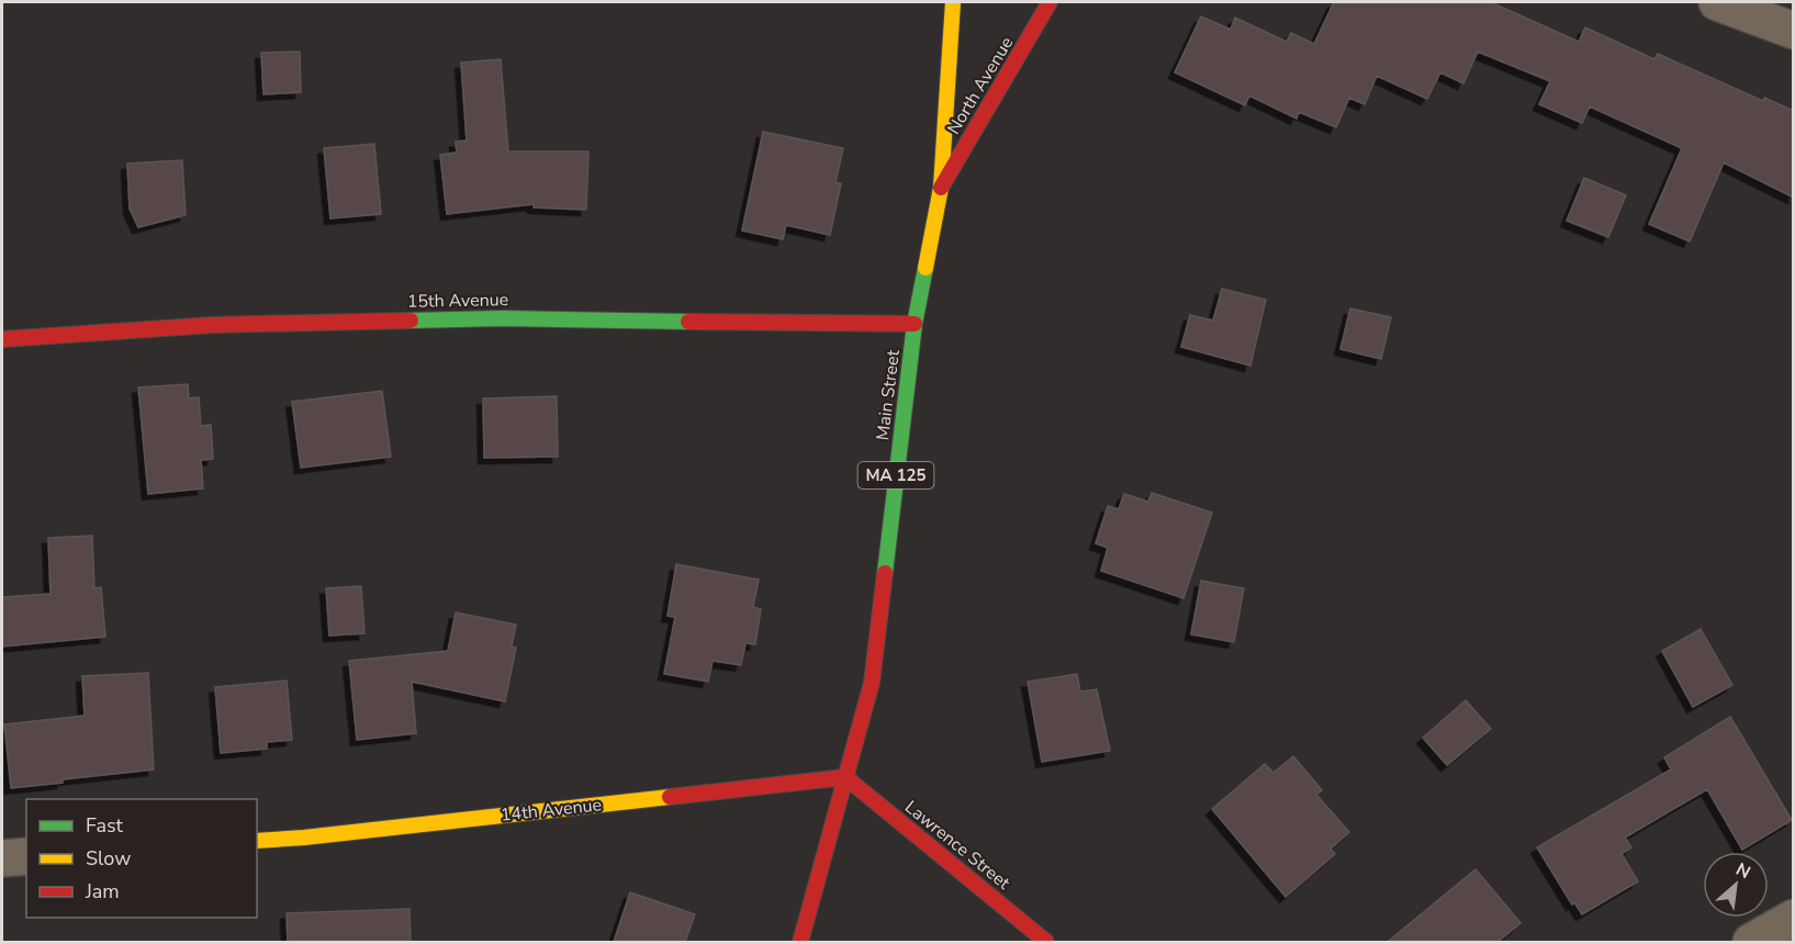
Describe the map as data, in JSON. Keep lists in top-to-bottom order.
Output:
{
  "streets": {
    "street": [
      "North Avenue",
      "15th Avenue",
      "Main Street",
      "MA 125",
      "14th Avenue",
      "Lawrence Street"
    ]
  },
  "crossings": [
    ["North Avenue", "Main Street"],
    ["15th Avenue", "Main Street"],
    ["Main Street", "14th Avenue"],
    ["Main Street", "Lawrence Street"],
    ["14th Avenue", "Lawrence Street"]
  ],
  "legend": ["Fast", "Slow", "Jam"],
  "north": "top right"
}
